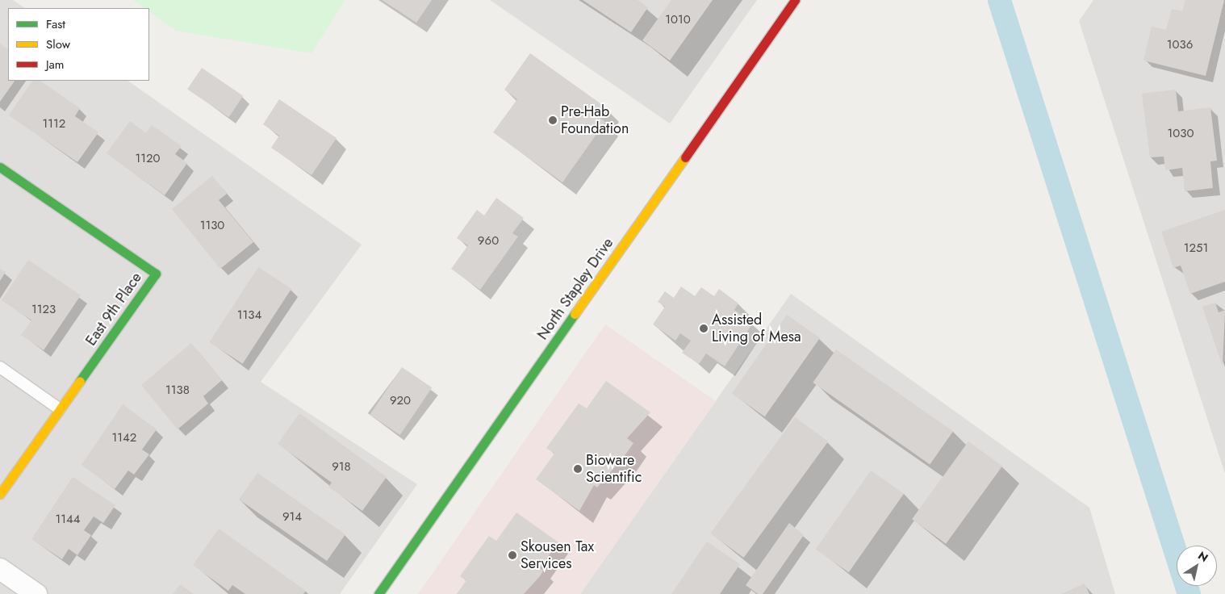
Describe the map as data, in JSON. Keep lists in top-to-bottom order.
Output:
{
  "streets": {
    "main road": ["North Stapley Drive", "East 9th Place"]
  },
  "places": [
    "Pre-Hab Foundation",
    "Assisted Living of Mesa",
    "Bioware Scientific",
    "Skousen Tax Services"
  ],
  "house_numbers": [
    "1010",
    "1036",
    "1112",
    "1030",
    "1120",
    "1130",
    "960",
    "1251",
    "1123",
    "1134",
    "1138",
    "920",
    "1142",
    "918",
    "914",
    "1144"
  ],
  "legend": ["Fast", "Slow", "Jam"],
  "north": "top right"
}
